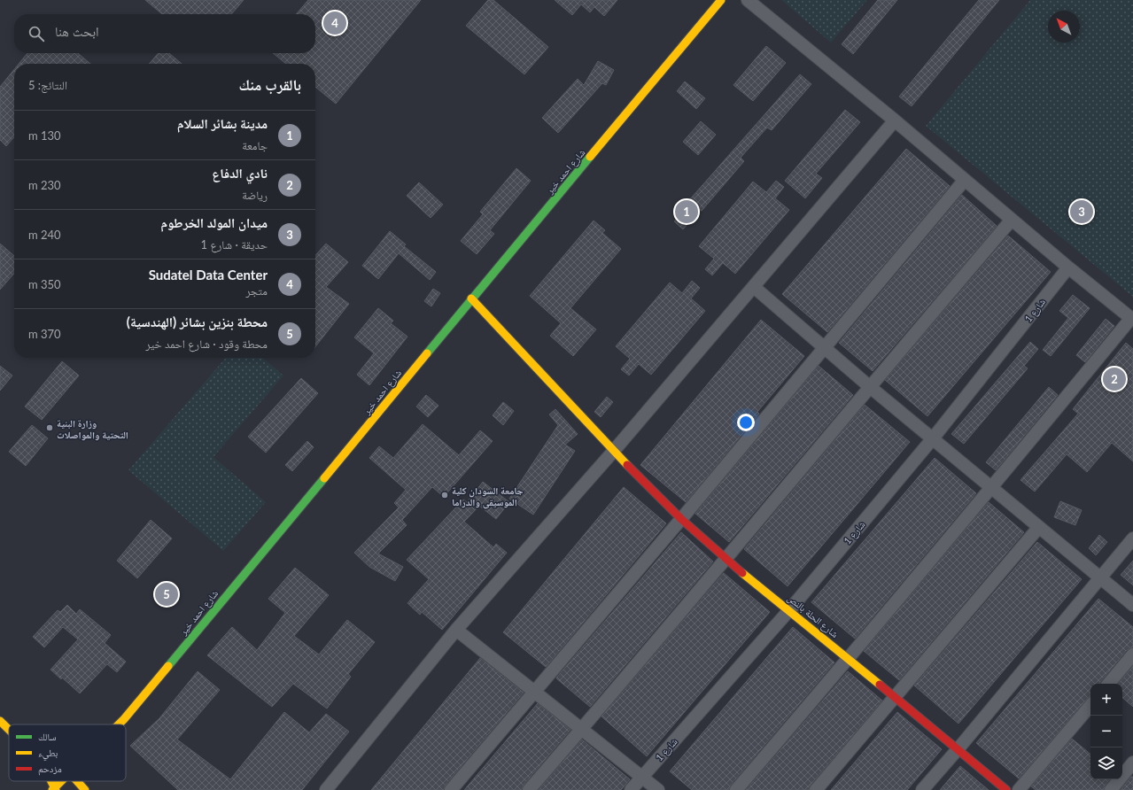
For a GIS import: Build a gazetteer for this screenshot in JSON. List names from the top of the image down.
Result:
{
  "streets": {
    "main road": ["شارع احمد خير", "شارع الحلة بالنص"],
    "street": ["شارع 1"]
  },
  "crossings": [
    ["شارع احمد خير", "شارع الحلة بالنص"],
    ["شارع 1", "شارع الحلة بالنص"]
  ],
  "places": ["وزارة البنية التحتية والمواصلات", "جامعة السودان كلية الموسيقى والدراما"],
  "legend": ["سالك", "بطيء", "مزدحم"],
  "north": "top left",
  "page": {
    "pins": [
      "4",
      "1",
      "3",
      "2",
      "5"
    ],
    "search": "ابحث هنا",
    "heading": ["بالقرب منك", "النتائج: 5"],
    "list": [
      {
        "mark": "1",
        "name": "مدينة بشائر السلام",
        "note": "جامعة",
        "value": "130 m"
      },
      {
        "mark": "2",
        "name": "نادي الدفاع",
        "note": "رياضة",
        "value": "230 m"
      },
      {
        "mark": "3",
        "name": "ميدان المولد الخرطوم",
        "note": "حديقة · شارع 1",
        "value": "240 m"
      },
      {
        "mark": "4",
        "name": "Sudatel Data Center",
        "note": "متجر",
        "value": "350 m"
      },
      {
        "mark": "5",
        "name": "محطة بنزين بشائر (الهندسية)",
        "note": "محطة وقود · شارع احمد خير",
        "value": "370 m"
      }
    ],
    "map_buttons": ["+", "−"]
  }
}
